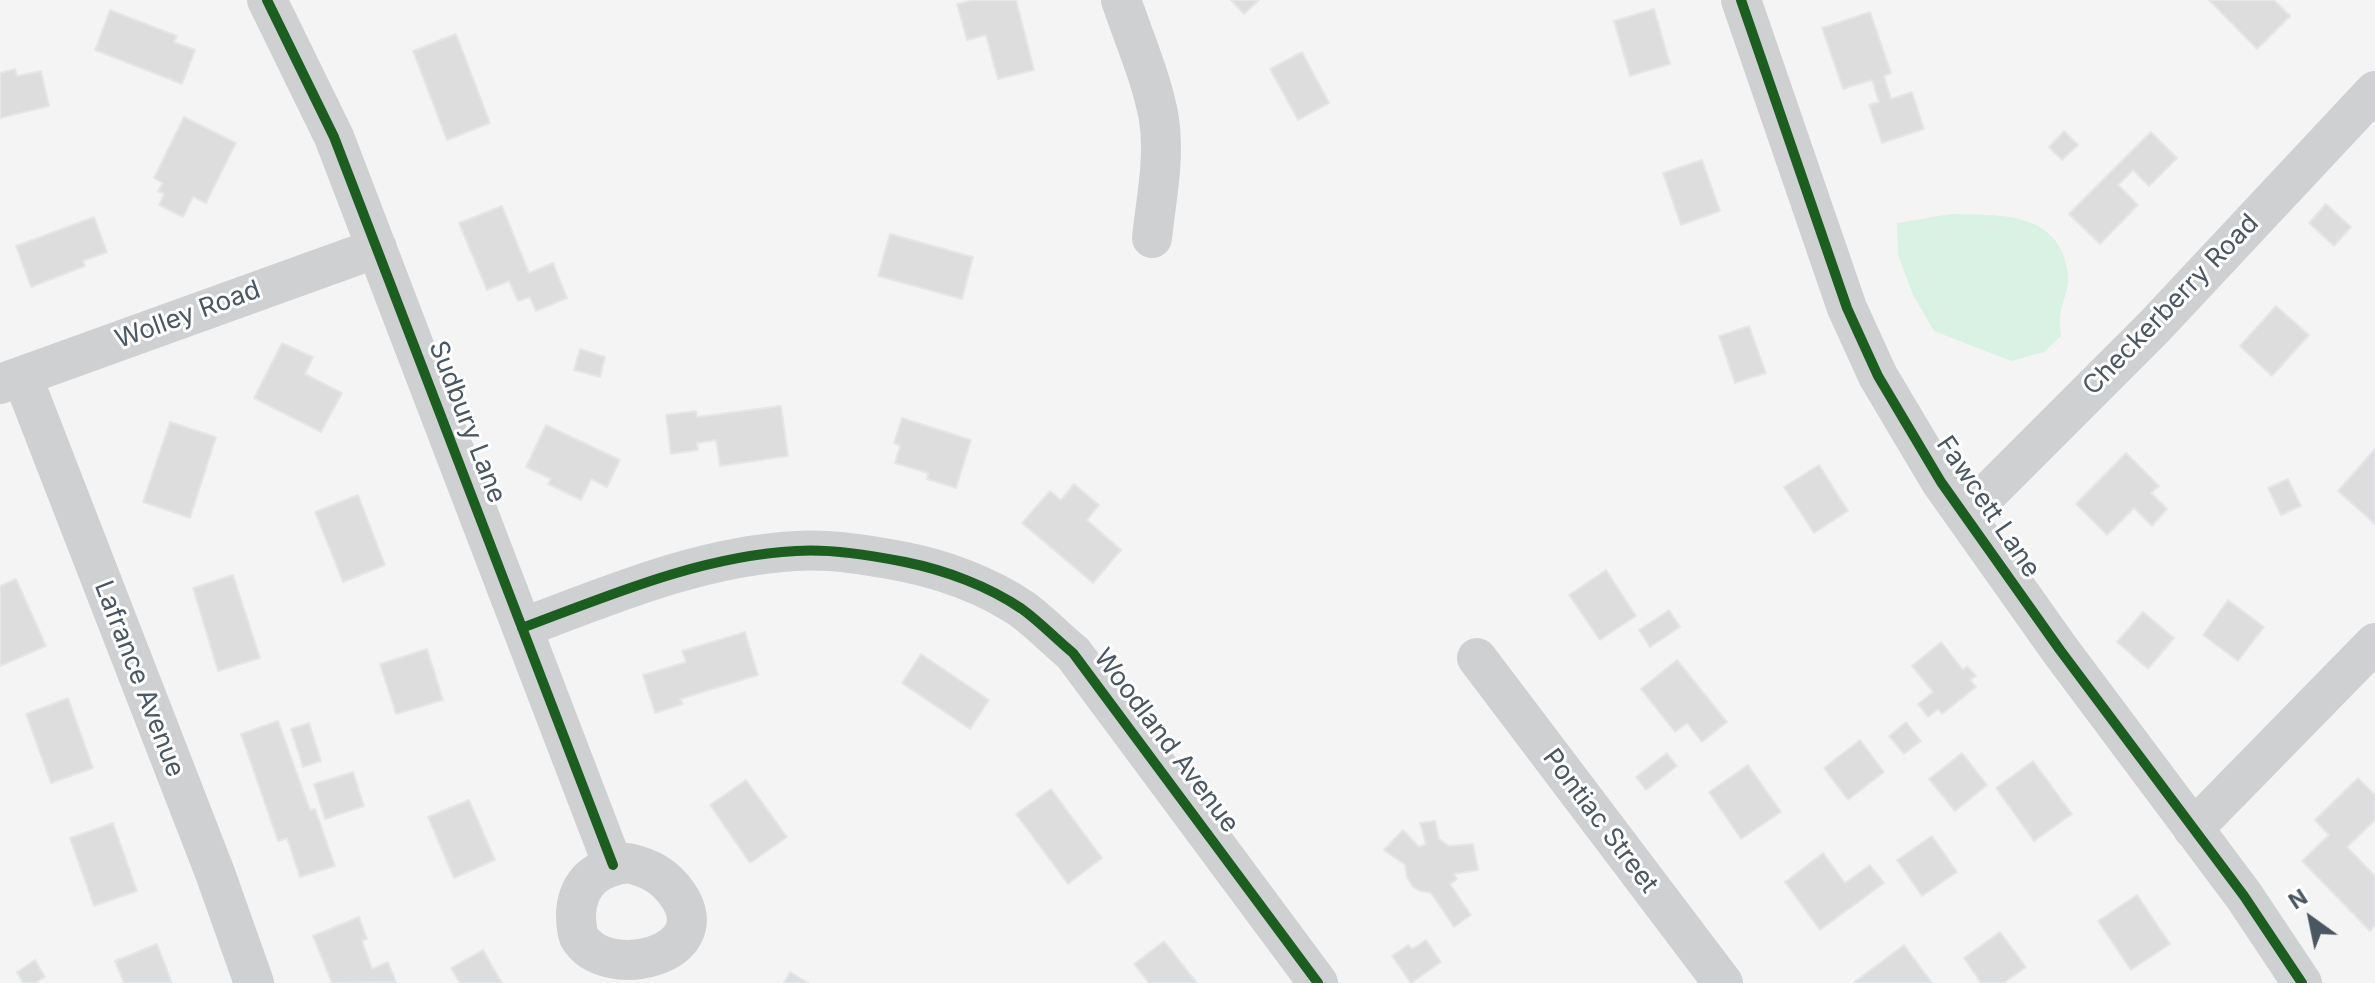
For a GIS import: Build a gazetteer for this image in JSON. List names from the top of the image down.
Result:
{
  "streets": {
    "street": [
      "Checkerberry Road",
      "Wolley Road",
      "Sudbury Lane",
      "Fawcett Lane",
      "Lafrance Avenue",
      "Woodland Avenue",
      "Pontiac Street"
    ]
  },
  "crossings": [
    ["Checkerberry Road", "Fawcett Lane"],
    ["Wolley Road", "Sudbury Lane"],
    ["Wolley Road", "Lafrance Avenue"],
    ["Sudbury Lane", "Woodland Avenue"]
  ],
  "north": "top left"
}
